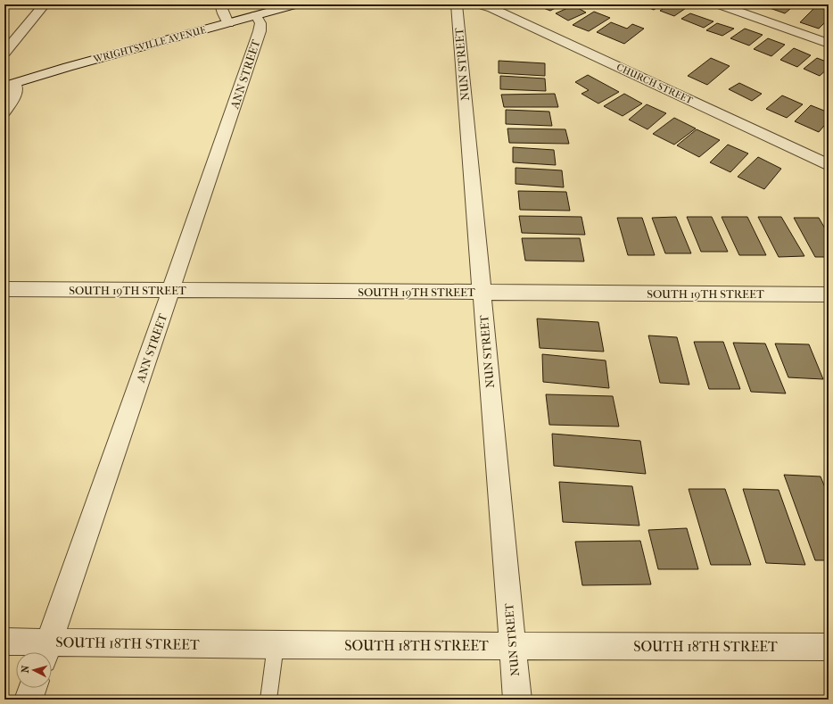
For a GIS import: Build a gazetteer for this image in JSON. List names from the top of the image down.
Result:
{
  "streets": {
    "street": [
      "WRIGHTSVILLE AVENUE",
      "NUN STREET",
      "ANN STREET",
      "CHURCH STREET",
      "SOUTH 19TH STREET",
      "SOUTH 18TH STREET"
    ]
  },
  "crossings": [
    ["WRIGHTSVILLE AVENUE", "ANN STREET"],
    ["NUN STREET", "SOUTH 19TH STREET"],
    ["NUN STREET", "SOUTH 18TH STREET"],
    ["ANN STREET", "SOUTH 19TH STREET"],
    ["ANN STREET", "SOUTH 18TH STREET"]
  ],
  "north": "left"
}
